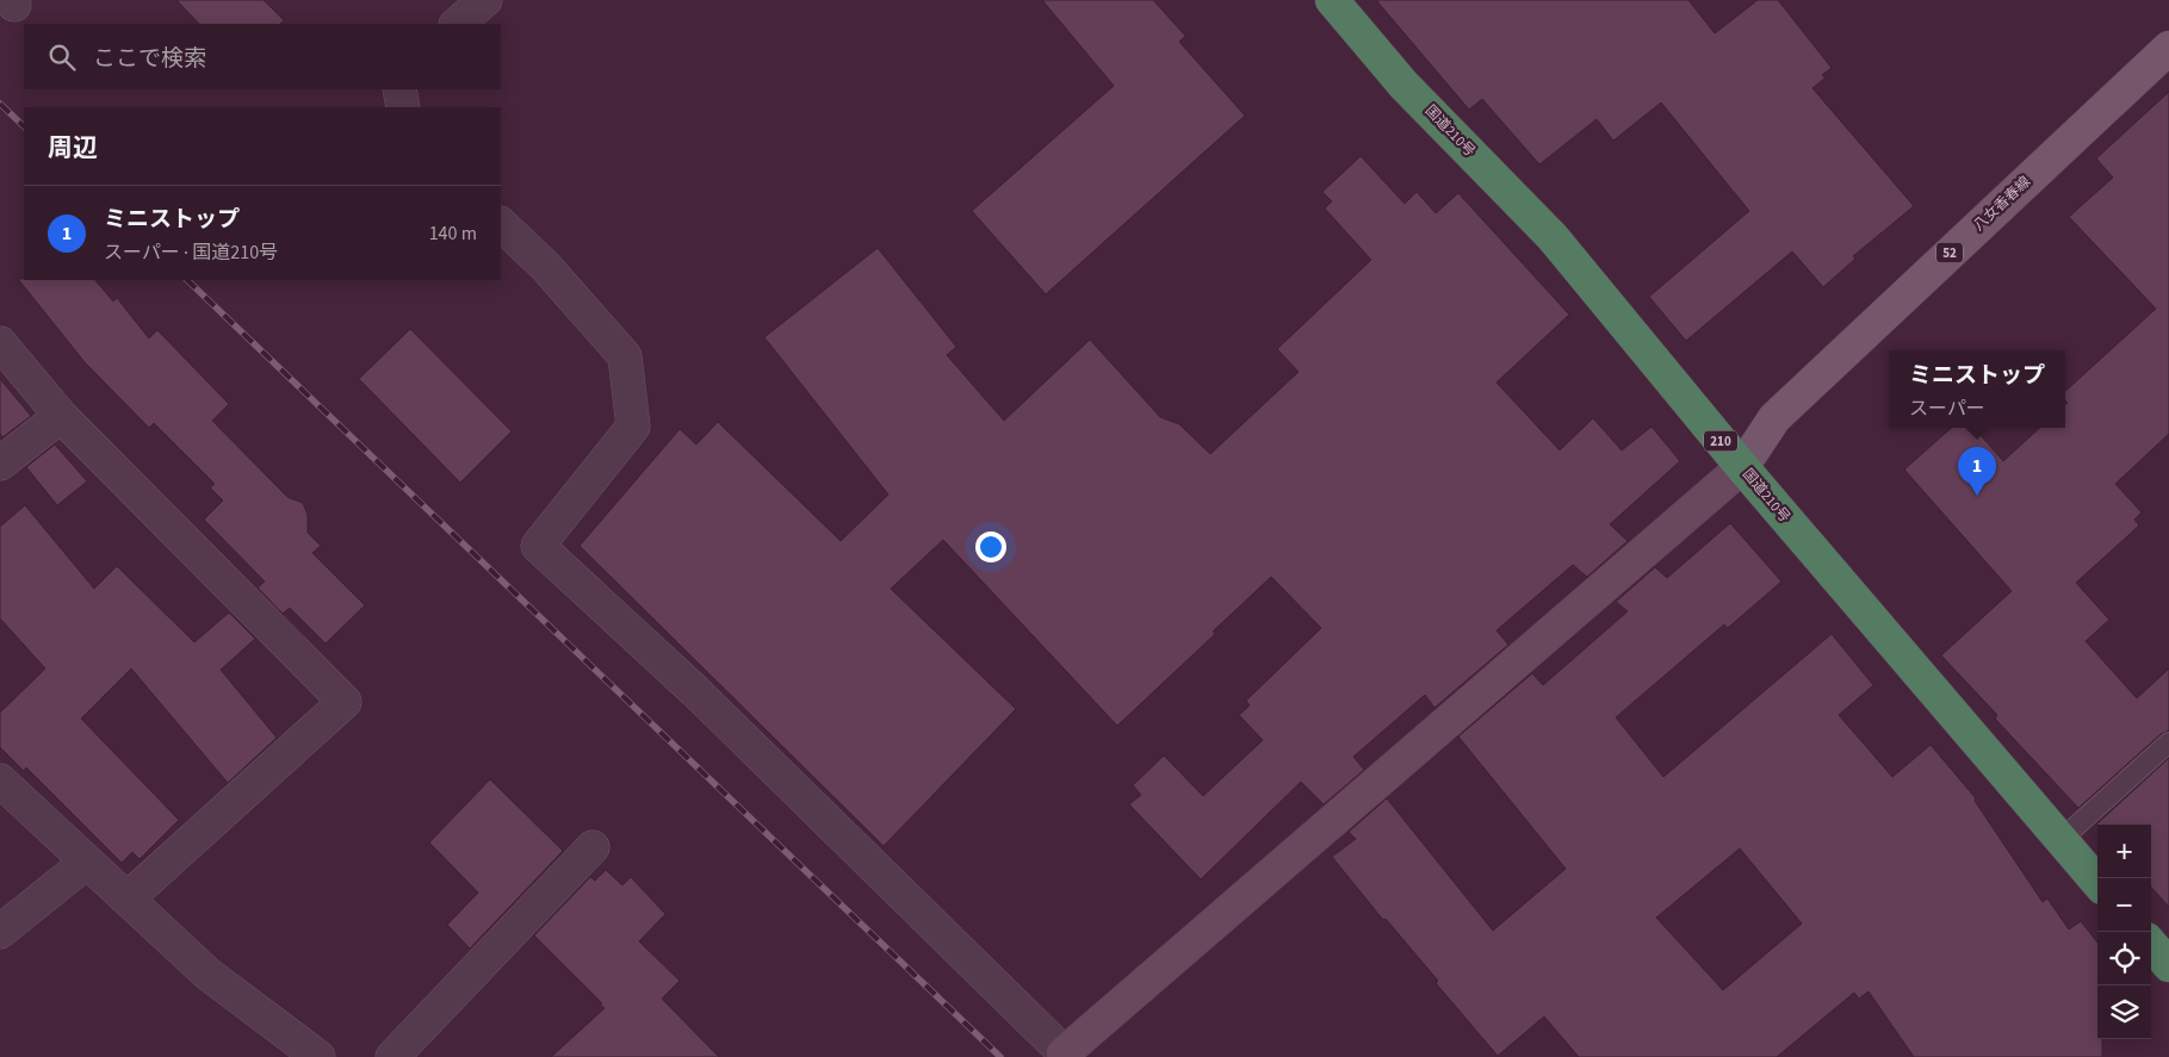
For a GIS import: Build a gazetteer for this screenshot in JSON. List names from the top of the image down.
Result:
{
  "streets": {
    "highway": ["国道210号", "210"],
    "main road": ["八女香春線", "52"]
  },
  "crossings": [
    ["国道210号", "八女香春線"]
  ],
  "page": {
    "search": "ここで検索",
    "heading": "周辺",
    "list": [
      {
        "mark": "1",
        "name": "ミニストップ",
        "note": "スーパー · 国道210号",
        "value": "140 m"
      }
    ],
    "popup": ["ミニストップ", "スーパー"],
    "pins": "1",
    "map_buttons": ["+", "−"]
  }
}
